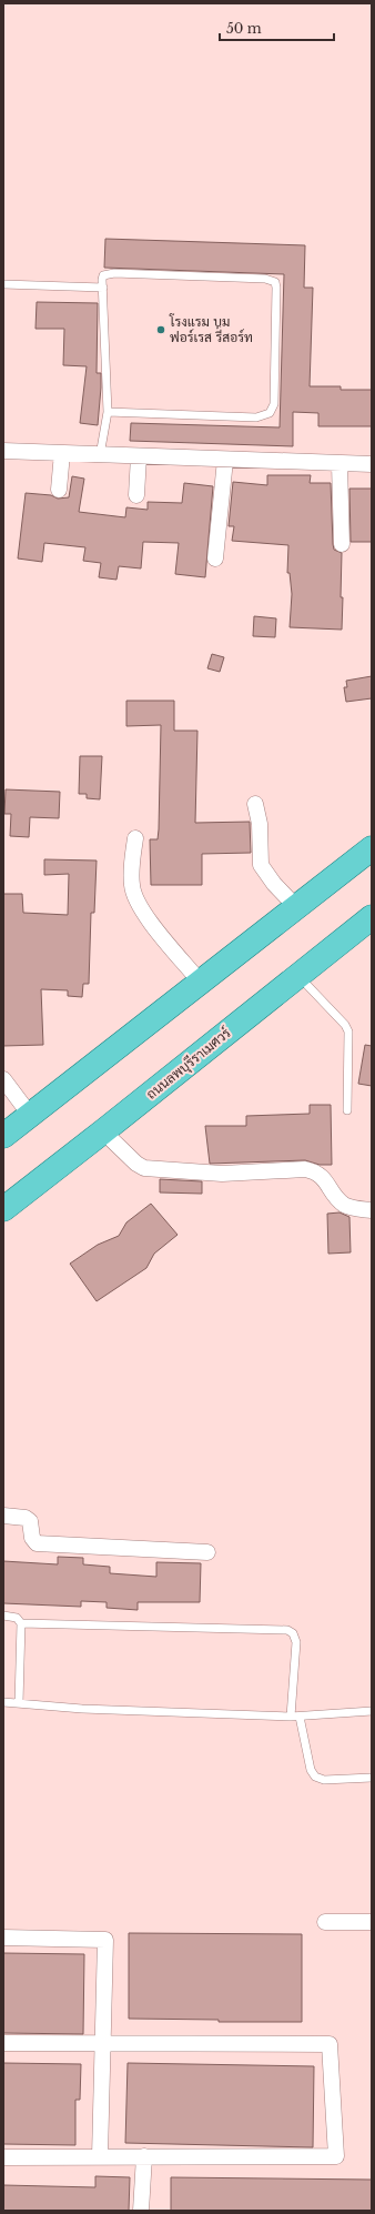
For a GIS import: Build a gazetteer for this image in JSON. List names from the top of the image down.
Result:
{
  "streets": {
    "main road": ["ถนนลพบุรีราเมศวร์"]
  },
  "places": ["โรงแรม บูม ฟอร์เรส รีสอร์ท"],
  "scale_bar": "50 m"
}
